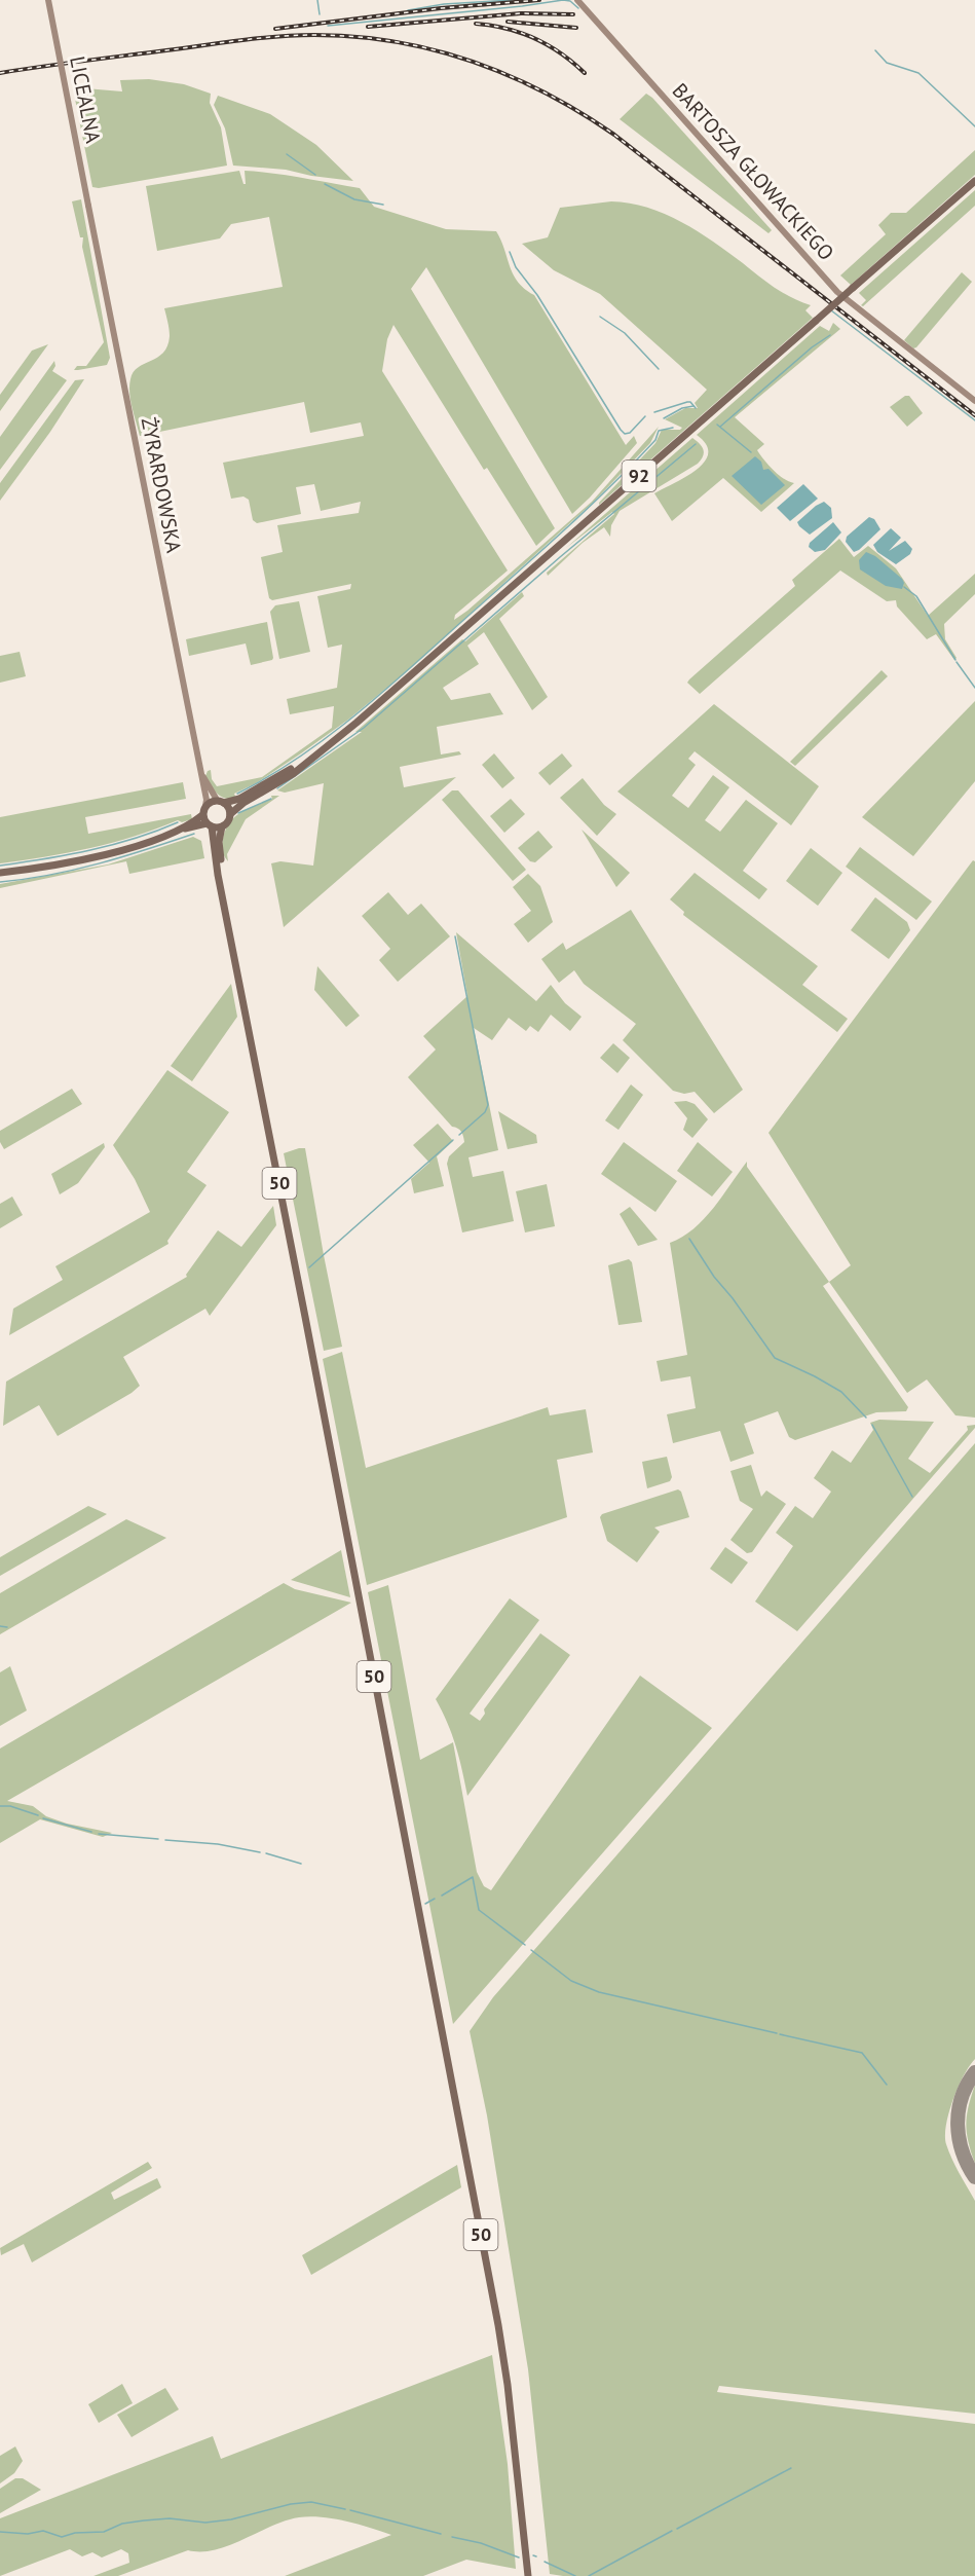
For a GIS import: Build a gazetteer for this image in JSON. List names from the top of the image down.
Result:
{
  "streets": {
    "main road": [
      "LICEALNA",
      "BARTOSZA GŁOWACKIEGO",
      "92",
      "ŻYRARDOWSKA",
      "50"
    ]
  },
  "crossings": [
    ["LICEALNA", "ŻYRARDOWSKA"],
    ["92", "ŻYRARDOWSKA"],
    ["92", "50"],
    ["ŻYRARDOWSKA", "50"]
  ]
}
